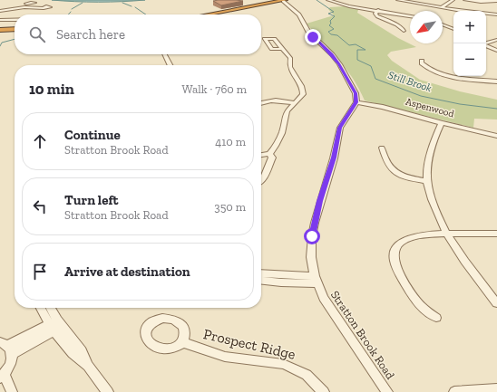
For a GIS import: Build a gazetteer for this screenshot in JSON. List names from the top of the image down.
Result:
{
  "streets": {
    "street": ["Aspenwood", "Stratton Brook Road", "Prospect Ridge"]
  },
  "crossings": [
    ["Aspenwood", "Stratton Brook Road"]
  ],
  "water": ["Still Brook"],
  "north": "bottom left",
  "page": {
    "map_buttons": ["+", "−"],
    "search": "Search here",
    "heading": ["10 min", "Walk · 760 m"],
    "list": [
      ["Continue", "Stratton Brook Road", "410 m"],
      ["Turn left", "Stratton Brook Road", "350 m"],
      "Arrive at destination"
    ]
  }
}
